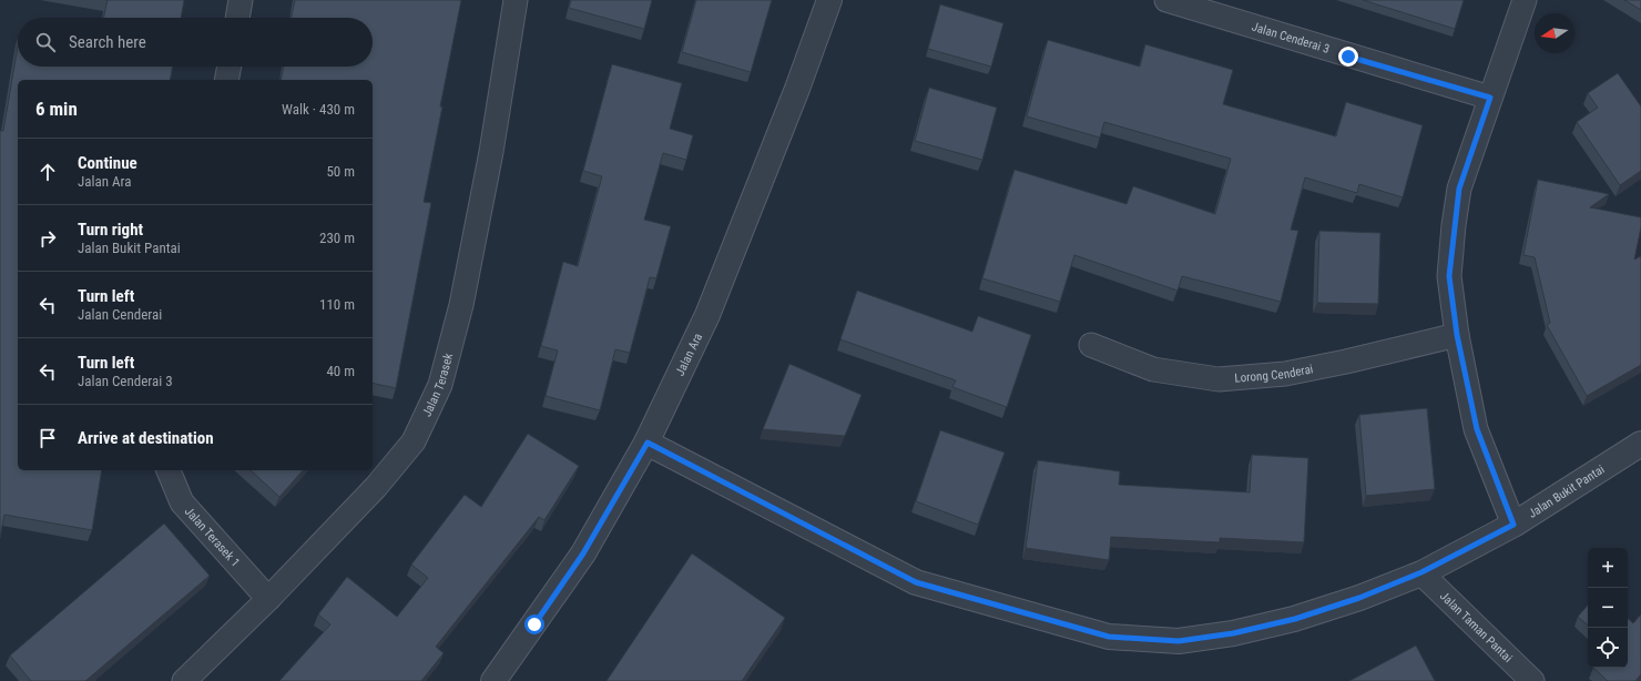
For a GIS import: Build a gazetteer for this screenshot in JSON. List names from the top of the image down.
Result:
{
  "streets": {
    "street": [
      "Jalan Cenderai 3",
      "Jalan Ara",
      "Lorong Cenderai",
      "Jalan Terasek",
      "Jalan Bukit Pantai",
      "Jalan Terasek 1",
      "Jalan Taman Pantai"
    ]
  },
  "crossings": [
    ["Jalan Ara", "Jalan Bukit Pantai"],
    ["Jalan Terasek", "Jalan Terasek 1"],
    ["Jalan Bukit Pantai", "Jalan Taman Pantai"]
  ],
  "north": "left",
  "page": {
    "search": "Search here",
    "heading": ["6 min", "Walk · 430 m"],
    "list": [
      ["Continue", "Jalan Ara", "50 m"],
      ["Turn right", "Jalan Bukit Pantai", "230 m"],
      ["Turn left", "Jalan Cenderai", "110 m"],
      ["Turn left", "Jalan Cenderai 3", "40 m"],
      "Arrive at destination"
    ],
    "map_buttons": ["+", "−"]
  }
}
